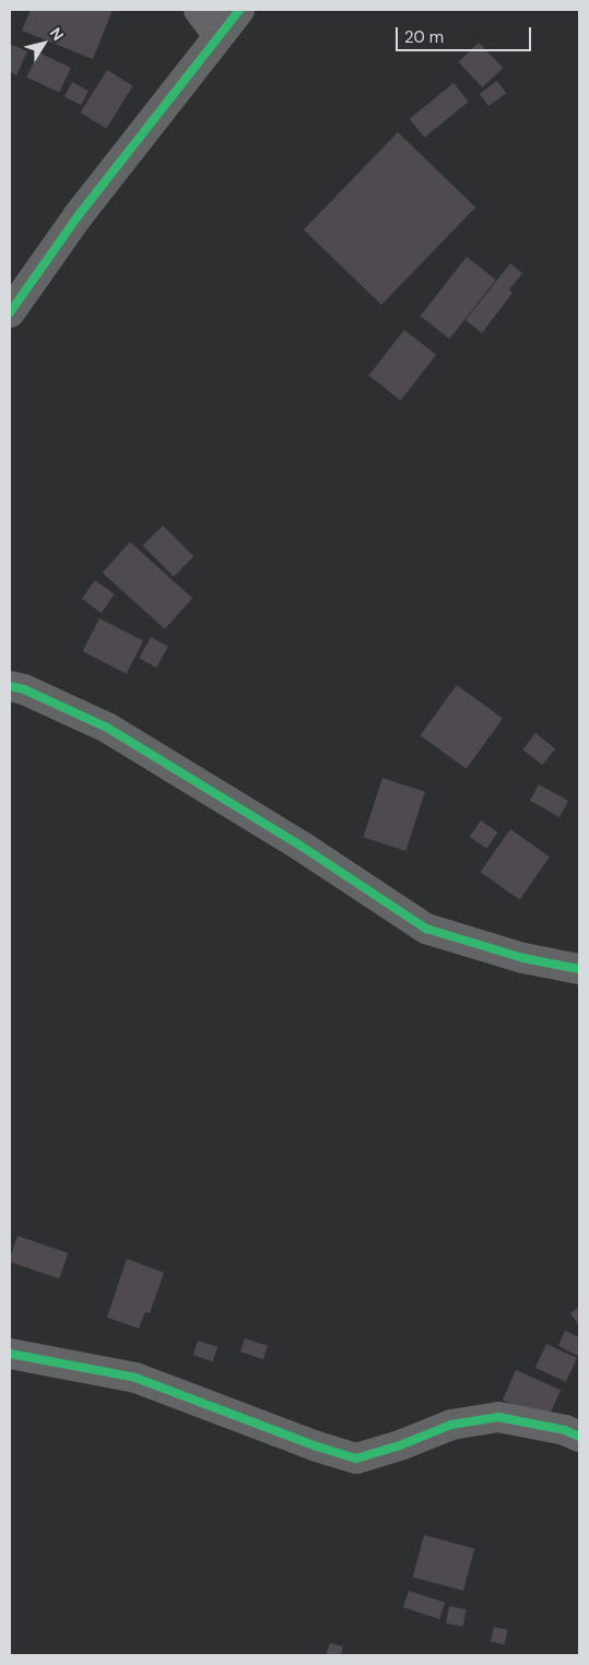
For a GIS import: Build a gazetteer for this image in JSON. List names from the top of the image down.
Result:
{
  "scale_bar": "20 m",
  "north": "top right"
}
